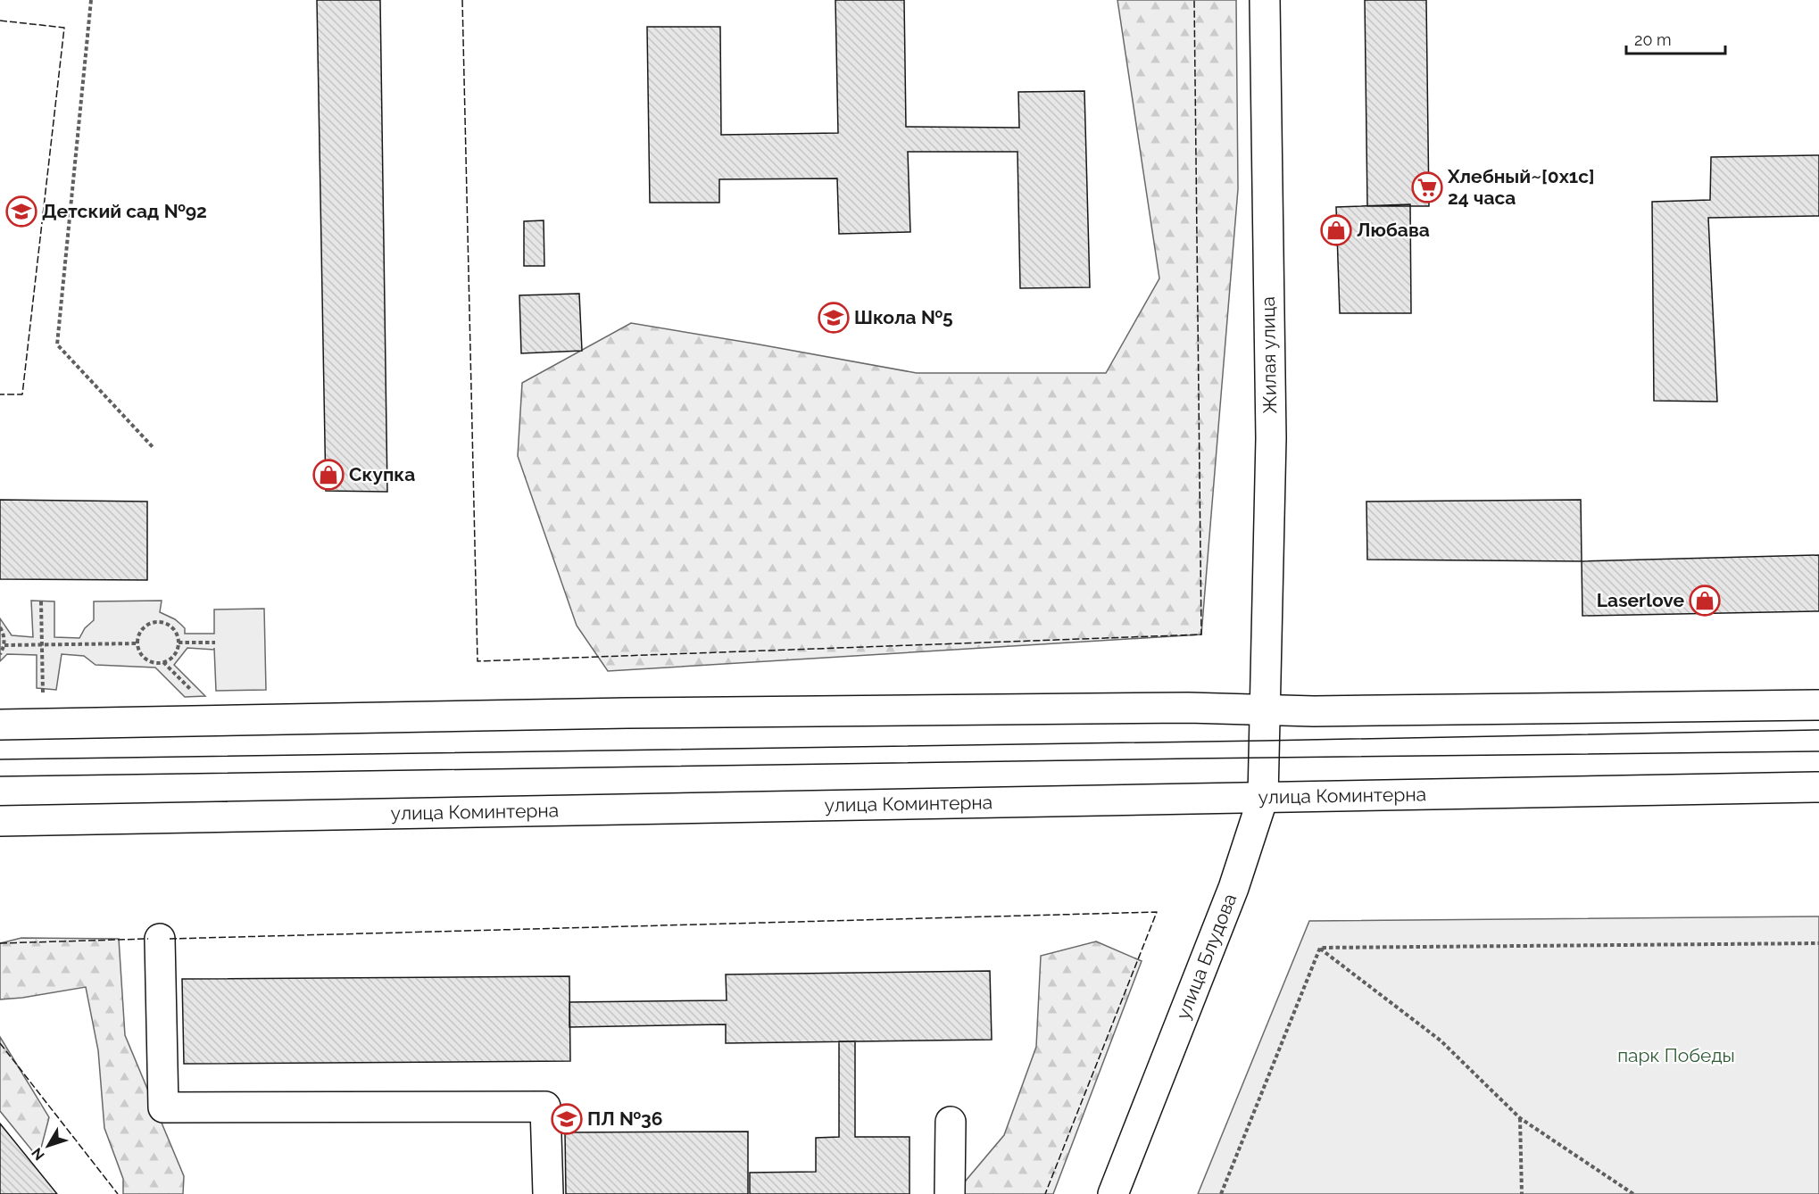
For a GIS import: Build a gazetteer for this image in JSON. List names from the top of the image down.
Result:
{
  "streets": {
    "street": ["Жилая улица", "улица Коминтерна", "улица Блудова"]
  },
  "crossings": [
    ["Жилая улица", "улица Блудова"],
    ["улица Коминтерна", "улица Блудова"]
  ],
  "parks": ["парк Победы"],
  "places": {
    "supermarket": ["Хлебный~[0x1c] 24 часа"],
    "school or university": ["Детский сад №92", "Школа №5", "ПЛ №36"],
    "shop": ["Любава", "Скупка", "Laserlove"]
  },
  "scale_bar": "20 m",
  "north": "bottom left"
}
